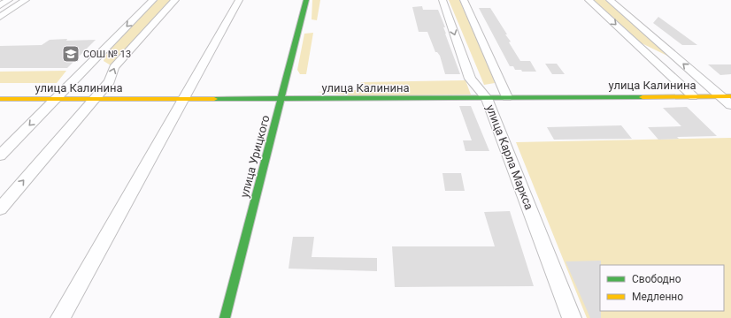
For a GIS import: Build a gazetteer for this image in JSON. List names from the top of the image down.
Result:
{
  "streets": {
    "street": ["улица Калинина", "улица Урицкого", "улица Карла Маркса"]
  },
  "crossings": [
    ["улица Калинина", "улица Урицкого"],
    ["улица Калинина", "улица Карла Маркса"]
  ],
  "places": {
    "school or university": ["СОШ № 13"]
  },
  "legend": ["Свободно", "Медленно"]
}
